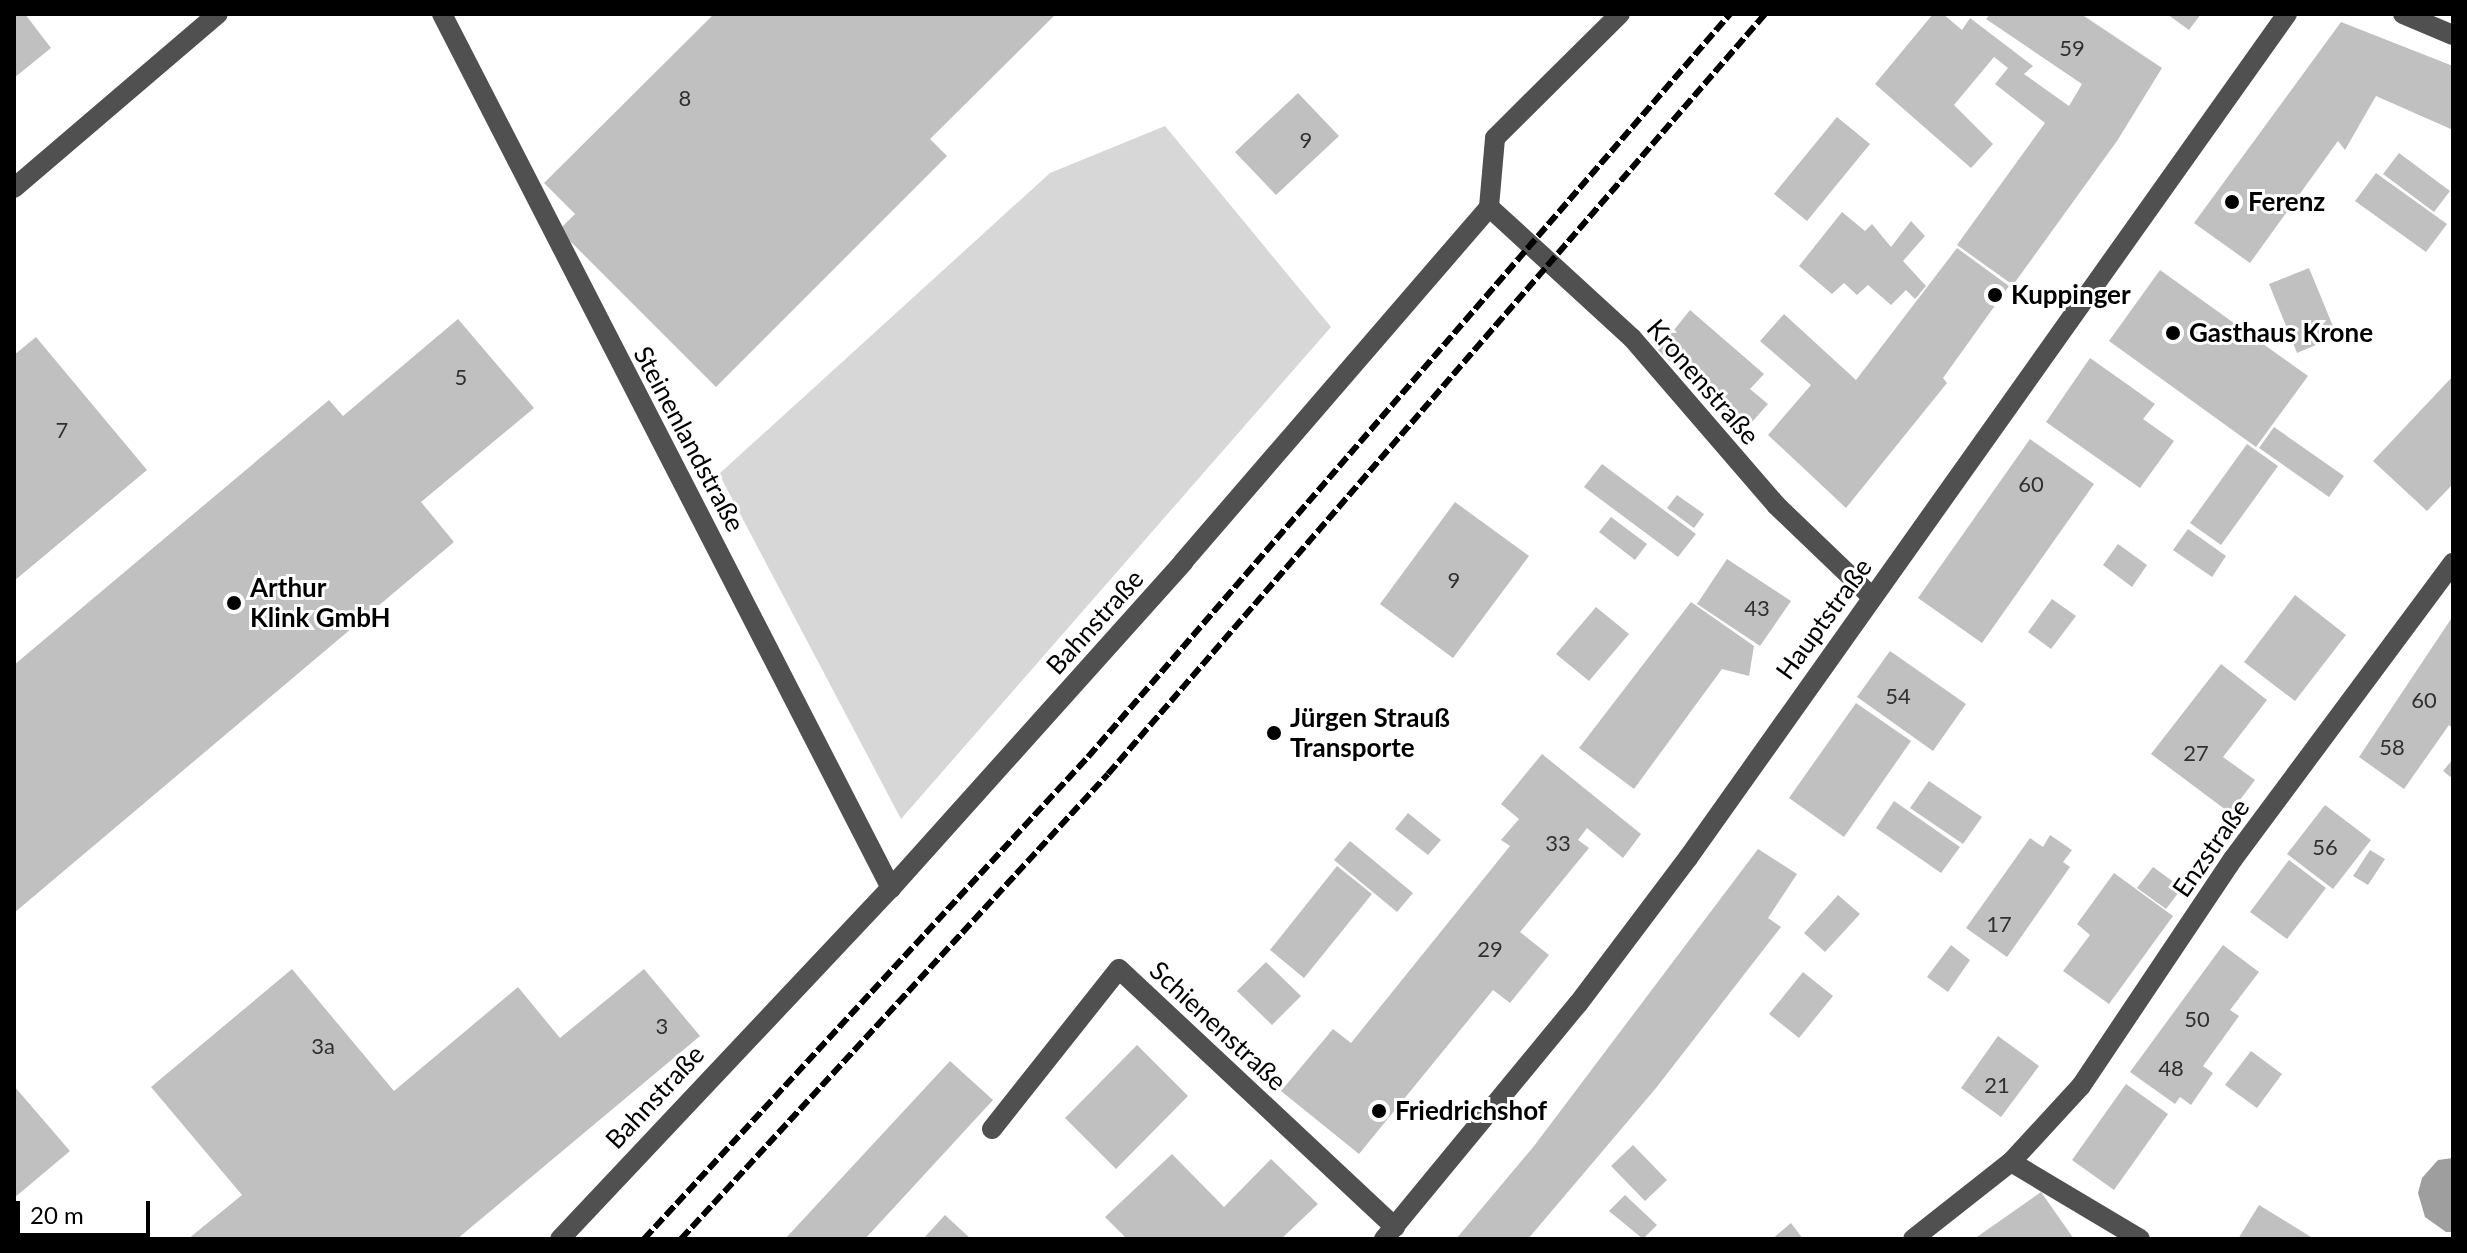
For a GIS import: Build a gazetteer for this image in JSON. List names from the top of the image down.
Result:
{
  "streets": {
    "street": [
      "Kronenstraße",
      "Steinenlandstraße",
      "Hauptstraße",
      "Bahnstraße",
      "Enzstraße",
      "Schienenstraße"
    ]
  },
  "crossings": [
    ["Kronenstraße", "Hauptstraße"],
    ["Kronenstraße", "Bahnstraße"],
    ["Steinenlandstraße", "Bahnstraße"],
    ["Hauptstraße", "Schienenstraße"]
  ],
  "places": [
    "Ferenz",
    "Kuppinger",
    "Gasthaus Krone",
    "Arthur Klink GmbH",
    "Jürgen Strauß Transporte",
    "Friedrichshof"
  ],
  "house_numbers": [
    "59",
    "8",
    "9",
    "5",
    "7",
    "60",
    "9",
    "43",
    "54",
    "60",
    "58",
    "27",
    "33",
    "56",
    "17",
    "29",
    "50",
    "3",
    "3a",
    "48",
    "21"
  ],
  "scale_bar": "20 m"
}
